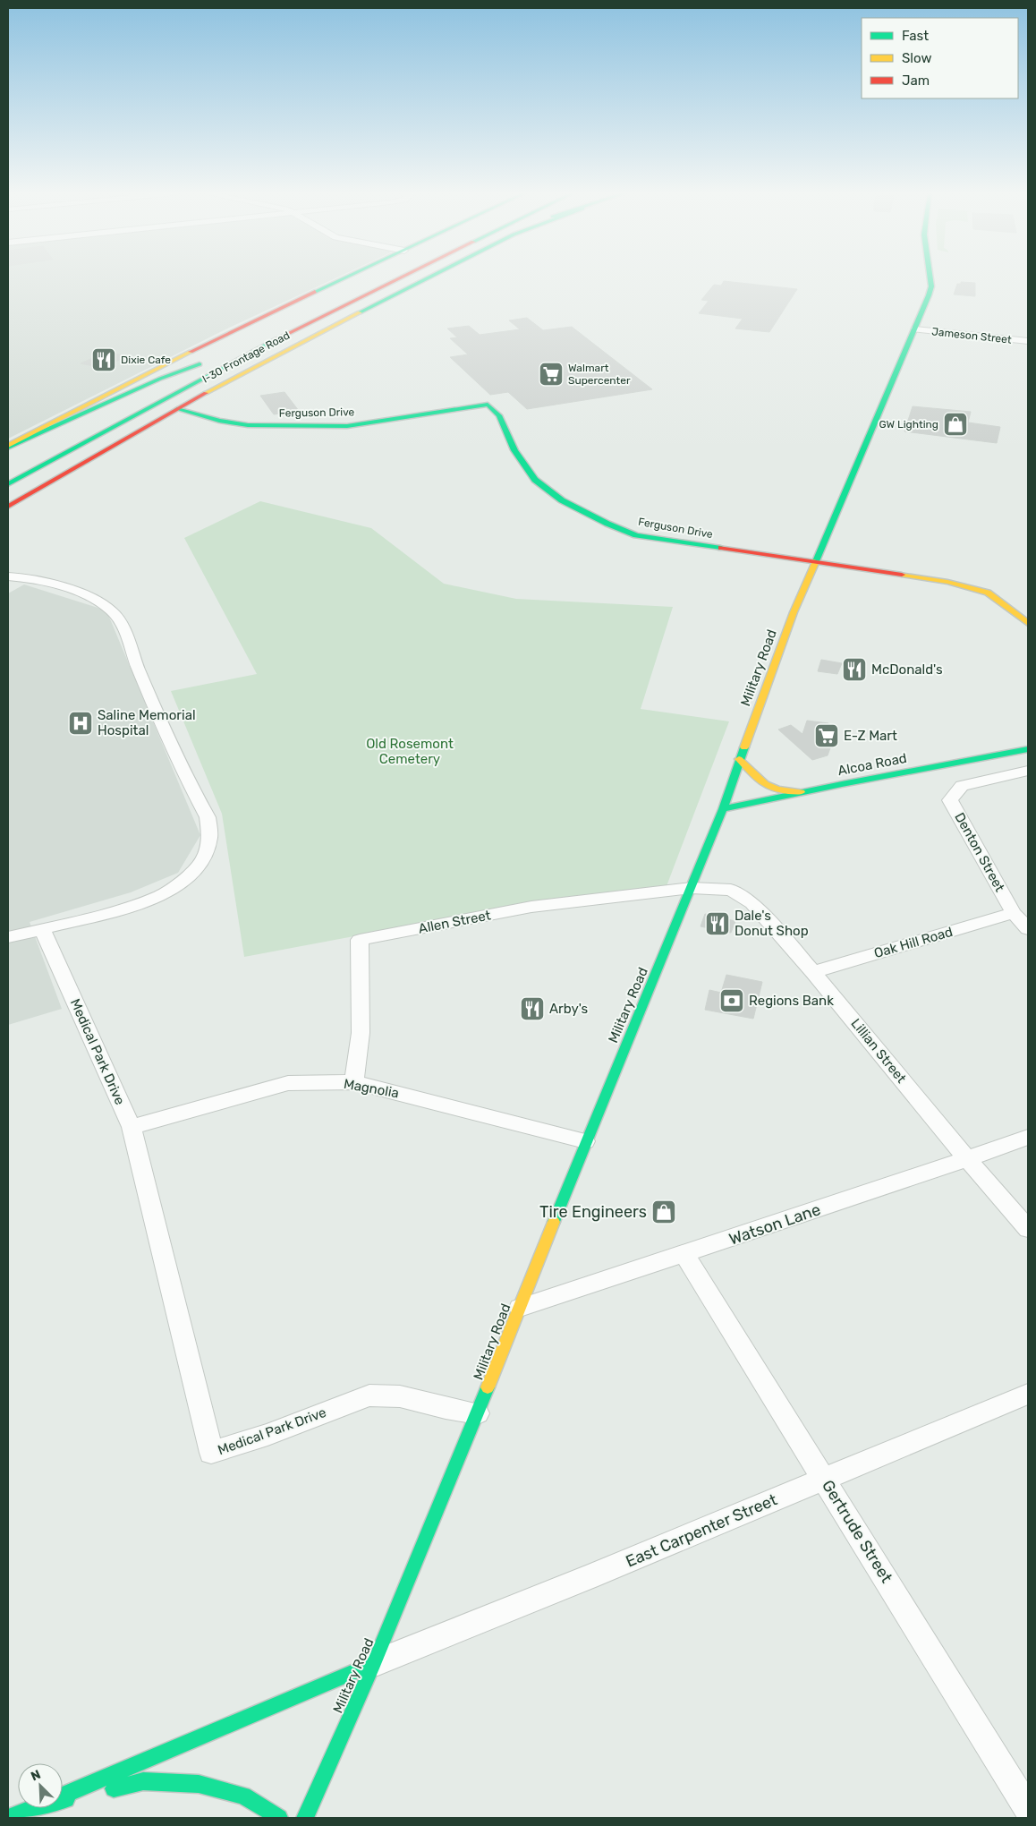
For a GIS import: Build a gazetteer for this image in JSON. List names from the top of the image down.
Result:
{
  "streets": {
    "main road": [
      "I-30 Frontage Road",
      "Ferguson Drive",
      "Military Road",
      "Alcoa Road"
    ],
    "street": [
      "Jameson Street",
      "Denton Street",
      "Allen Street",
      "Oak Hill Road",
      "Lillian Street",
      "Medical Park Drive",
      "Magnolia",
      "Watson Lane",
      "East Carpenter Street",
      "Gertrude Street"
    ]
  },
  "crossings": [
    ["Jameson Street", "Military Road"],
    ["I-30 Frontage Road", "Ferguson Drive"],
    ["Ferguson Drive", "Military Road"],
    ["Military Road", "Alcoa Road"],
    ["Military Road", "Allen Street"],
    ["Military Road", "Lillian Street"],
    ["Military Road", "Medical Park Drive"],
    ["Military Road", "Magnolia"],
    ["Military Road", "Watson Lane"],
    ["Military Road", "East Carpenter Street"],
    ["Denton Street", "Oak Hill Road"],
    ["Allen Street", "Lillian Street"],
    ["Allen Street", "Magnolia"],
    ["Oak Hill Road", "Lillian Street"],
    ["Lillian Street", "Watson Lane"],
    ["Medical Park Drive", "Magnolia"],
    ["Watson Lane", "Gertrude Street"],
    ["East Carpenter Street", "Gertrude Street"]
  ],
  "parks": ["Old Rosemont Cemetery"],
  "places": {
    "restaurant": [
      "Dixie Cafe",
      "McDonald's",
      "Dale's Donut Shop",
      "Arby's"
    ],
    "supermarket": ["Walmart Supercenter", "E-Z Mart"],
    "shop": ["GW Lighting", "Tire Engineers"],
    "hospital": ["Saline Memorial Hospital"],
    "bank": ["Regions Bank"]
  },
  "legend": ["Fast", "Slow", "Jam"],
  "north": "top left"
}
